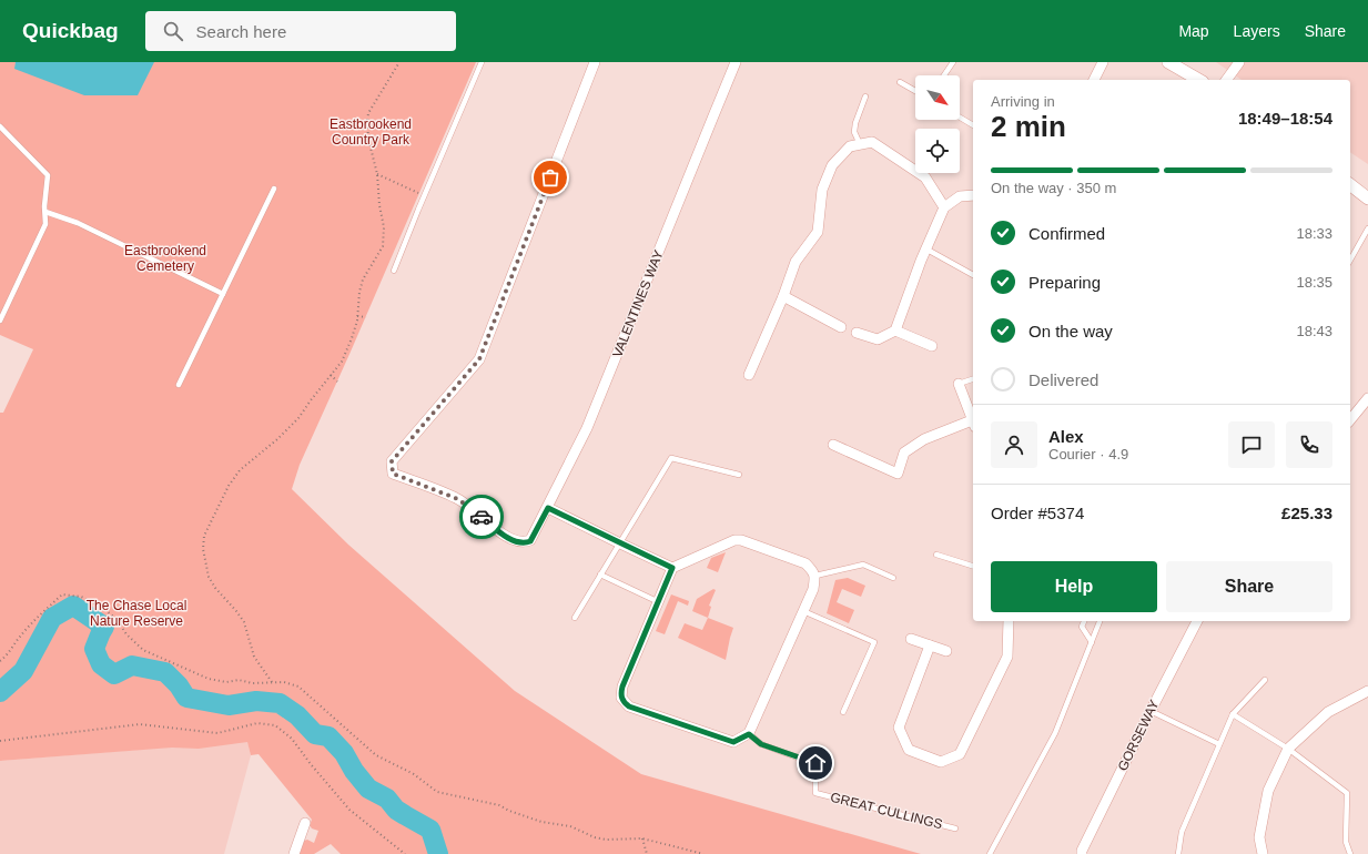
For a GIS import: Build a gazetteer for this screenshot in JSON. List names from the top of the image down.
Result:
{
  "streets": {
    "street": ["VALENTINES WAY", "GORSEWAY"],
    "lane": ["GREAT CULLINGS"]
  },
  "parks": ["Eastbrookend Country Park", "Eastbrookend Cemetery", "The Chase Local Nature Reserve"],
  "north": "bottom right",
  "page": {
    "header": "Quickbag",
    "search": "Search here",
    "nav": ["Map", "Layers", "Share"],
    "heading": ["2 min", "Arriving in", "18:49–18:54"],
    "panel": [
      "Alex",
      "Courier · 4.9",
      "Order #5374",
      "£25.33"
    ],
    "bar": "On the way · 350 m",
    "list": [
      ["Confirmed", "18:33"],
      ["Preparing", "18:35"],
      ["On the way", "18:43"],
      "Delivered"
    ],
    "buttons": ["Help", "Share"]
  }
}
